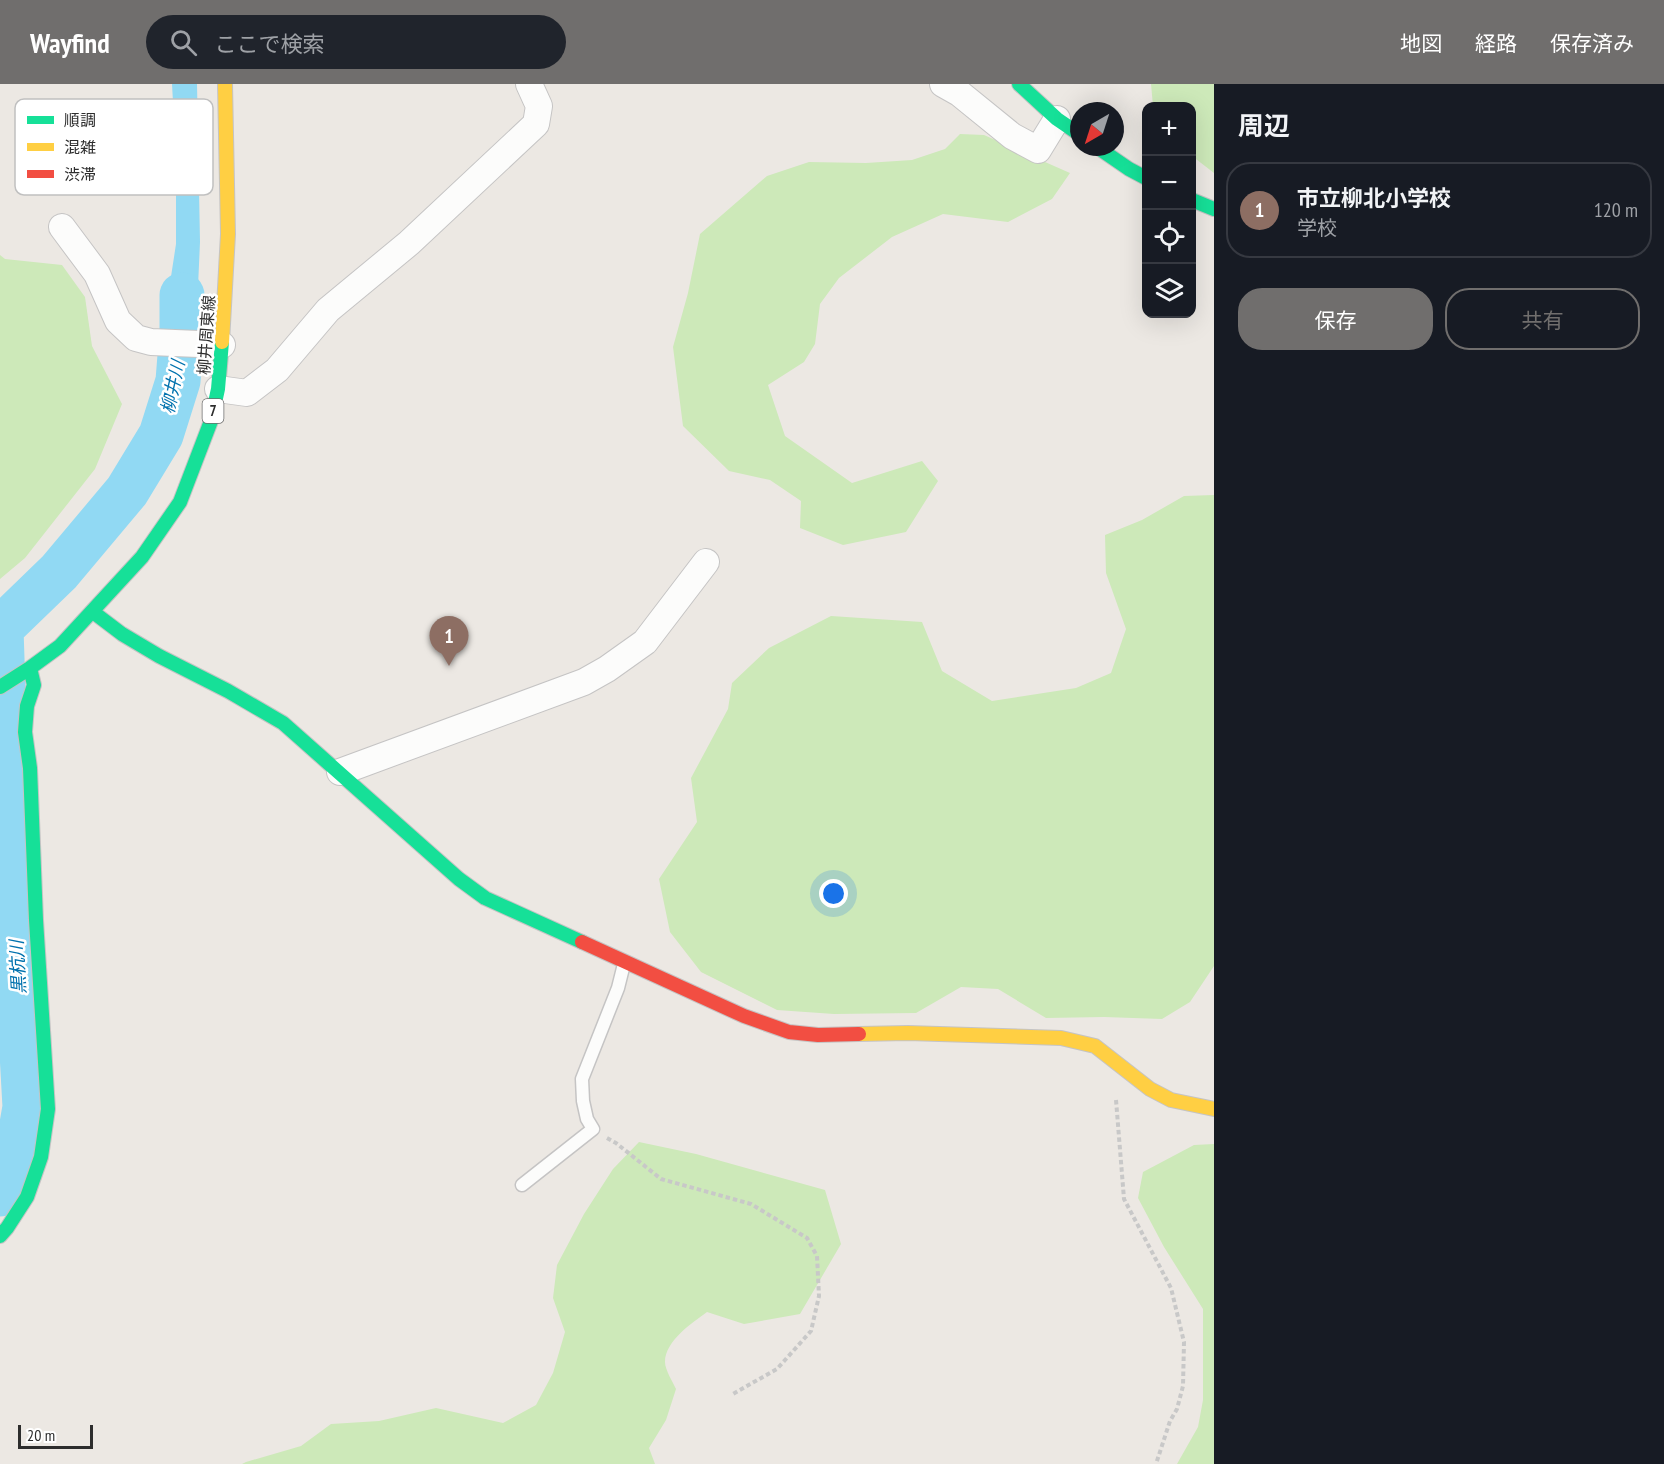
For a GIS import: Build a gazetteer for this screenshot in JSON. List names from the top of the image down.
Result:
{
  "streets": {
    "street": ["柳井周東線", "7"]
  },
  "water": ["柳井川", "黒杭川"],
  "legend": ["順調", "混雑", "渋滞"],
  "scale_bar": "20 m",
  "north": "bottom left",
  "page": {
    "header": "Wayfind",
    "search": "ここで検索",
    "nav": ["地図", "経路", "保存済み"],
    "heading": "周辺",
    "map_buttons": ["+", "−"],
    "list": [
      {
        "mark": "1",
        "name": "市立柳北小学校",
        "note": "学校",
        "value": "120 m"
      }
    ],
    "buttons": ["保存", "共有"],
    "pins": "1",
    "scale": "20 m"
  }
}
